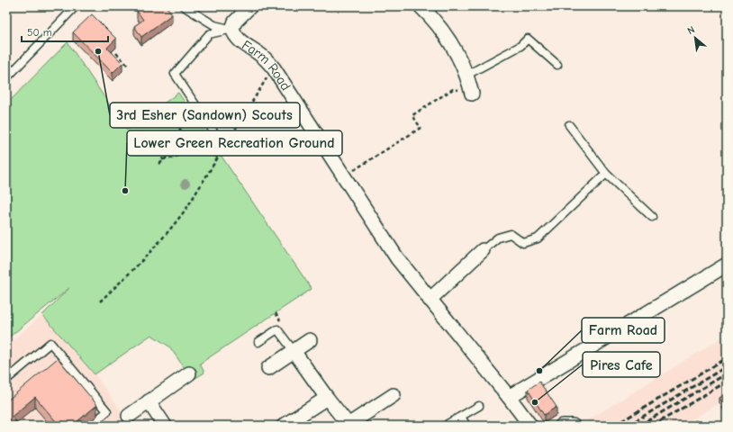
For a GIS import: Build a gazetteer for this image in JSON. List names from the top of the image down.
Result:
{
  "streets": {
    "street": ["Farm Road"]
  },
  "places": [
    "3rd Esher (Sandown) Scouts",
    "Lower Green Recreation Ground",
    "Farm Road",
    "Pires Cafe"
  ],
  "scale_bar": "50 m",
  "north": "top left"
}
